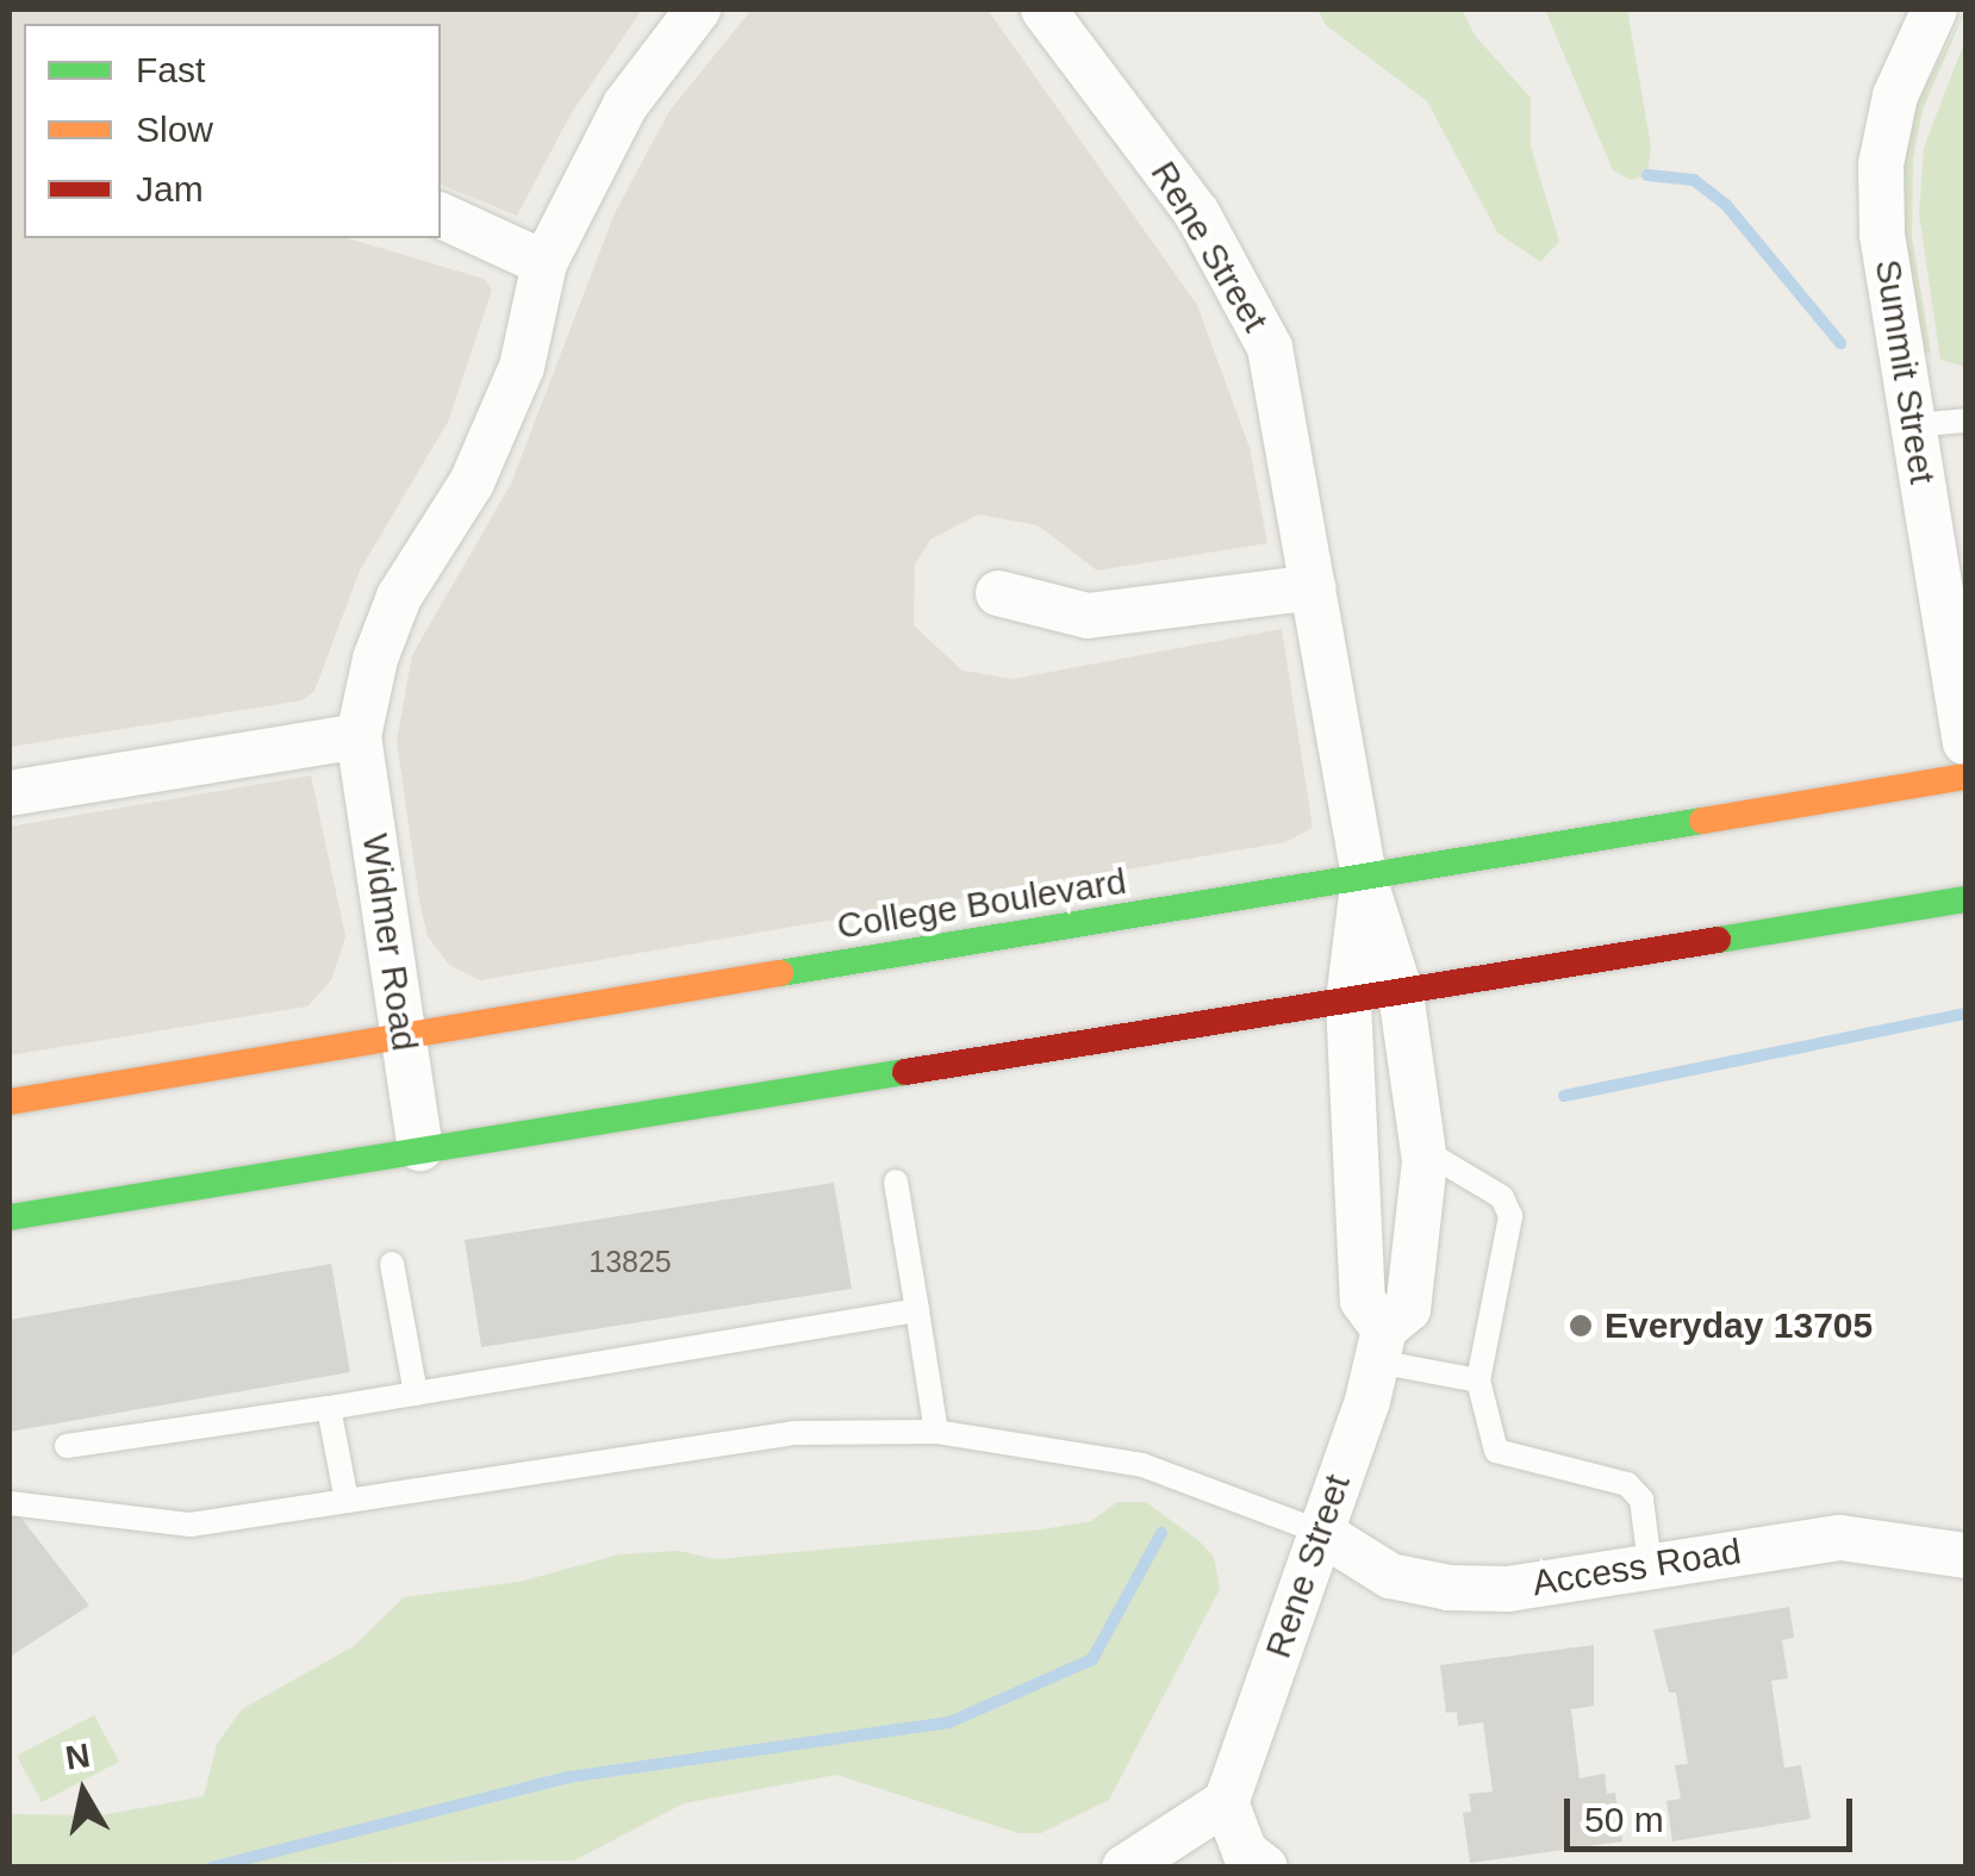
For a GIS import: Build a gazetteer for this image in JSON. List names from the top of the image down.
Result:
{
  "streets": {
    "main road": ["College Boulevard"],
    "street": [
      "Rene Street",
      "Summit Street",
      "Widmer Road",
      "Access Road"
    ]
  },
  "crossings": [
    ["Rene Street", "College Boulevard"],
    ["Rene Street", "Access Road"],
    ["College Boulevard", "Widmer Road"]
  ],
  "places": ["Everyday 13705"],
  "house_numbers": ["13825"],
  "legend": ["Fast", "Slow", "Jam"],
  "scale_bar": "50 m",
  "north": "top"
}
